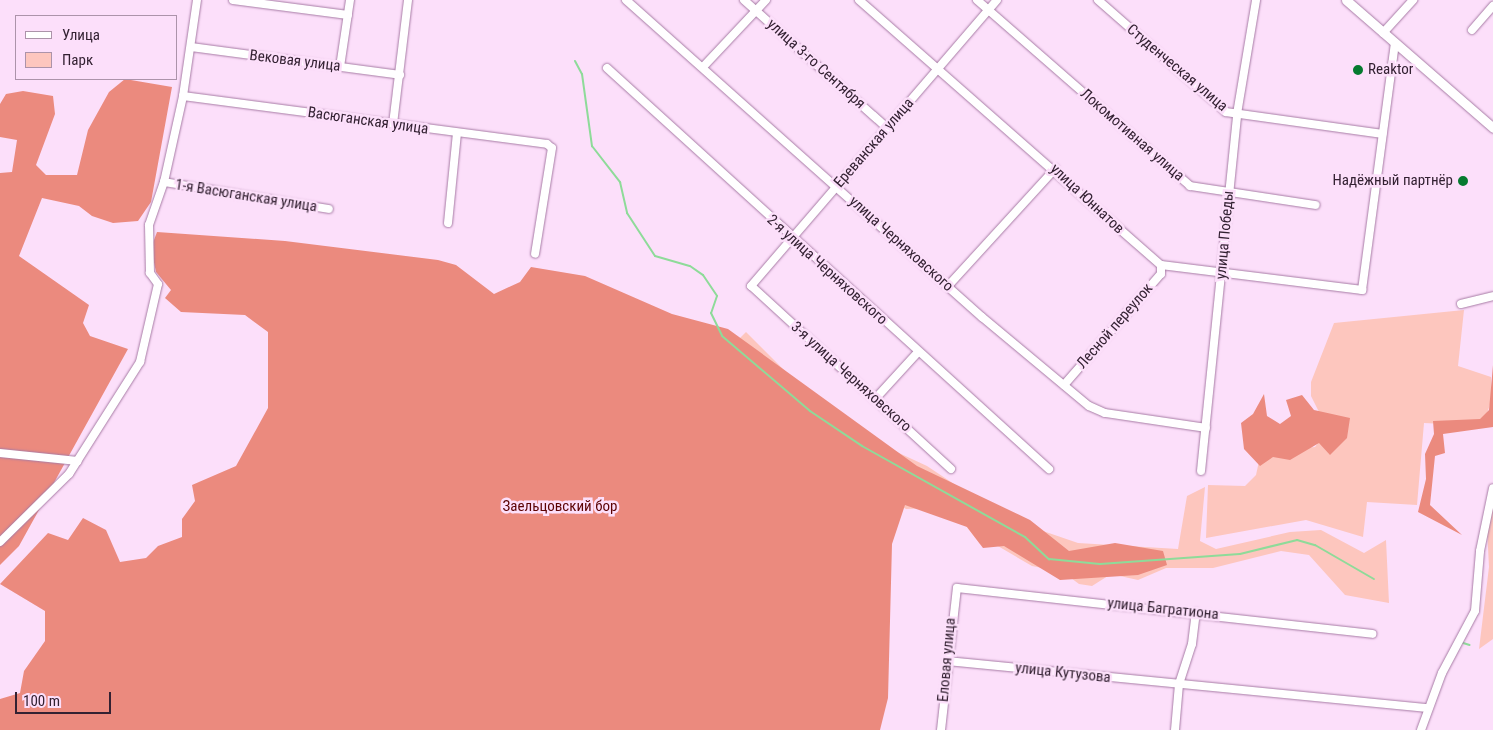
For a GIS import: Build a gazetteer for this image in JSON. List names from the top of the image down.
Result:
{
  "streets": {
    "street": [
      "Вековая улица",
      "улица 3-го Сентября",
      "Студенческая улица",
      "Васюганская улица",
      "Локомотивная улица",
      "Ереванская улица",
      "1-я Васюганская улица",
      "улица Юннатов",
      "улица Победы",
      "улица Черняховского",
      "2-я улица Черняховского",
      "Лесной переулок",
      "3-я улица Черняховского",
      "улица Багратиона",
      "Еловая улица",
      "улица Кутузова"
    ]
  },
  "crossings": [
    ["улица 3-го Сентября", "Ереванская улица"],
    ["Студенческая улица", "улица Победы"],
    ["Локомотивная улица", "Ереванская улица"],
    ["Локомотивная улица", "улица Победы"],
    ["Ереванская улица", "улица Юннатов"],
    ["Ереванская улица", "улица Черняховского"],
    ["Ереванская улица", "2-я улица Черняховского"],
    ["Ереванская улица", "3-я улица Черняховского"],
    ["улица Юннатов", "Лесной переулок"],
    ["улица Победы", "улица Черняховского"],
    ["улица Черняховского", "Лесной переулок"],
    ["улица Багратиона", "Еловая улица"],
    ["Еловая улица", "улица Кутузова"]
  ],
  "parks": ["Заельцовский бор"],
  "places": ["Reaktor", "Надёжный партнёр"],
  "legend": ["Улица", "Парк"],
  "scale_bar": "100 m"
}
